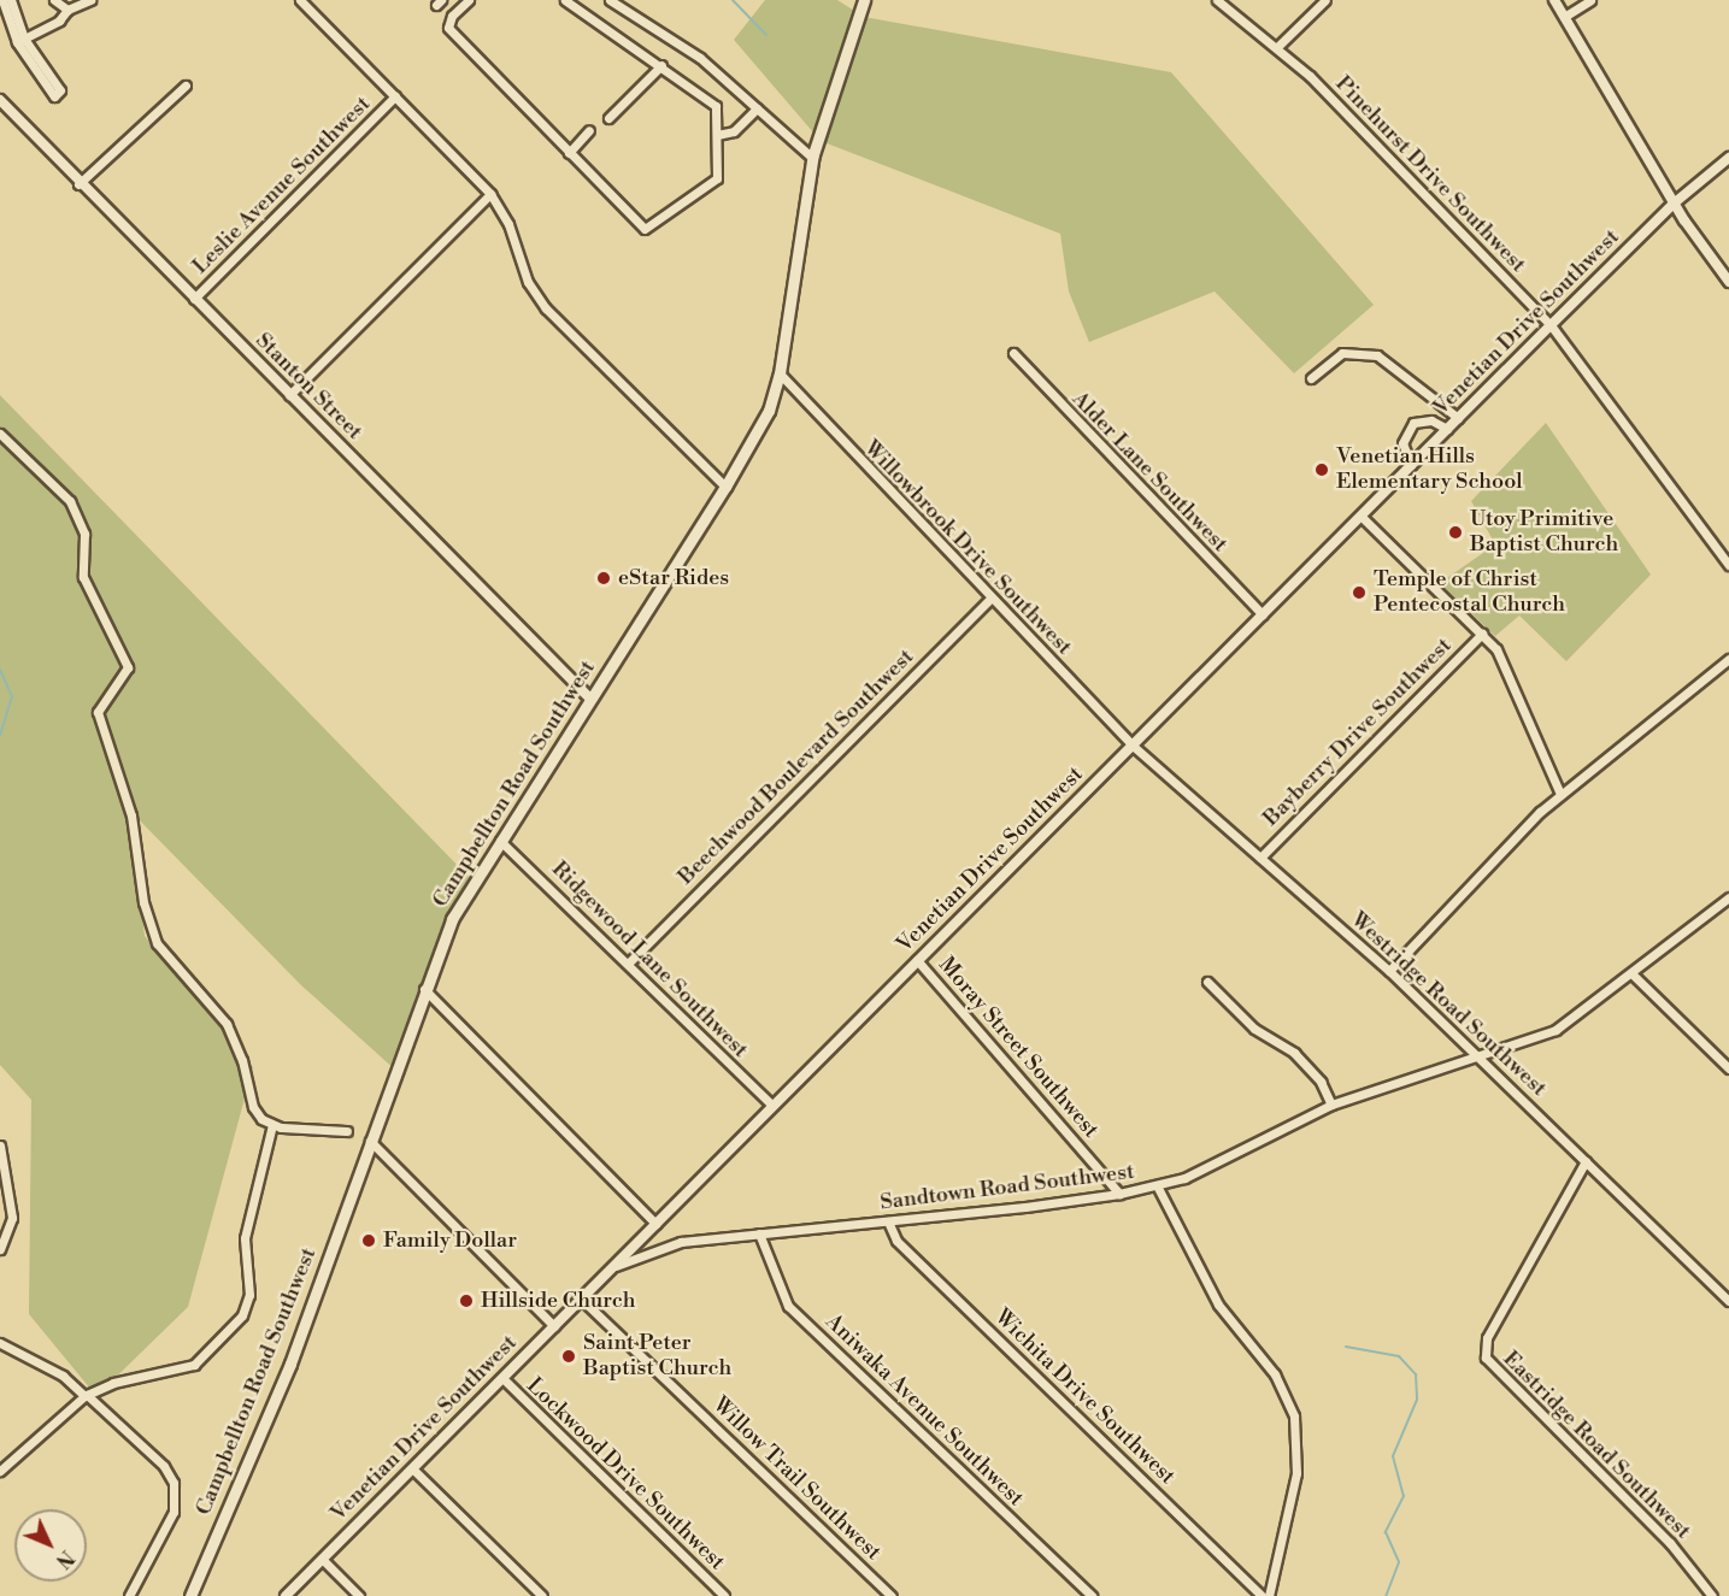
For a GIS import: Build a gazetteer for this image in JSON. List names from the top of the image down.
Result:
{
  "streets": {
    "main road": ["Campbellton Road Southwest"],
    "street": [
      "Pinehurst Drive Southwest",
      "Leslie Avenue Southwest",
      "Venetian Drive Southwest",
      "Stanton Street",
      "Alder Lane Southwest",
      "Willowbrook Drive Southwest",
      "Bayberry Drive Southwest",
      "Beechwood Boulevard Southwest",
      "Ridgewood Lane Southwest",
      "Westridge Road Southwest",
      "Moray Street Southwest",
      "Sandtown Road Southwest",
      "Wichita Drive Southwest",
      "Aniwaka Avenue Southwest",
      "Eastridge Road Southwest",
      "Lockwood Drive Southwest",
      "Willow Trail Southwest"
    ]
  },
  "crossings": [
    ["Pinehurst Drive Southwest", "Venetian Drive Southwest"],
    ["Leslie Avenue Southwest", "Stanton Street"],
    ["Venetian Drive Southwest", "Alder Lane Southwest"],
    ["Venetian Drive Southwest", "Willowbrook Drive Southwest"],
    ["Venetian Drive Southwest", "Ridgewood Lane Southwest"],
    ["Venetian Drive Southwest", "Westridge Road Southwest"],
    ["Venetian Drive Southwest", "Moray Street Southwest"],
    ["Venetian Drive Southwest", "Sandtown Road Southwest"],
    ["Venetian Drive Southwest", "Lockwood Drive Southwest"],
    ["Venetian Drive Southwest", "Willow Trail Southwest"],
    ["Stanton Street", "Campbellton Road Southwest"],
    ["Willowbrook Drive Southwest", "Beechwood Boulevard Southwest"],
    ["Willowbrook Drive Southwest", "Campbellton Road Southwest"],
    ["Willowbrook Drive Southwest", "Westridge Road Southwest"],
    ["Bayberry Drive Southwest", "Westridge Road Southwest"],
    ["Beechwood Boulevard Southwest", "Ridgewood Lane Southwest"],
    ["Campbellton Road Southwest", "Ridgewood Lane Southwest"],
    ["Westridge Road Southwest", "Sandtown Road Southwest"],
    ["Westridge Road Southwest", "Eastridge Road Southwest"],
    ["Moray Street Southwest", "Sandtown Road Southwest"],
    ["Sandtown Road Southwest", "Wichita Drive Southwest"],
    ["Sandtown Road Southwest", "Aniwaka Avenue Southwest"]
  ],
  "places": [
    "Venetian Hills Elementary School",
    "Utoy Primitive Baptist Church",
    "eStar Rides",
    "Temple of Christ Pentecostal Church",
    "Family Dollar",
    "Hillside Church",
    "Saint Peter Baptist Church"
  ],
  "north": "bottom right"
}
